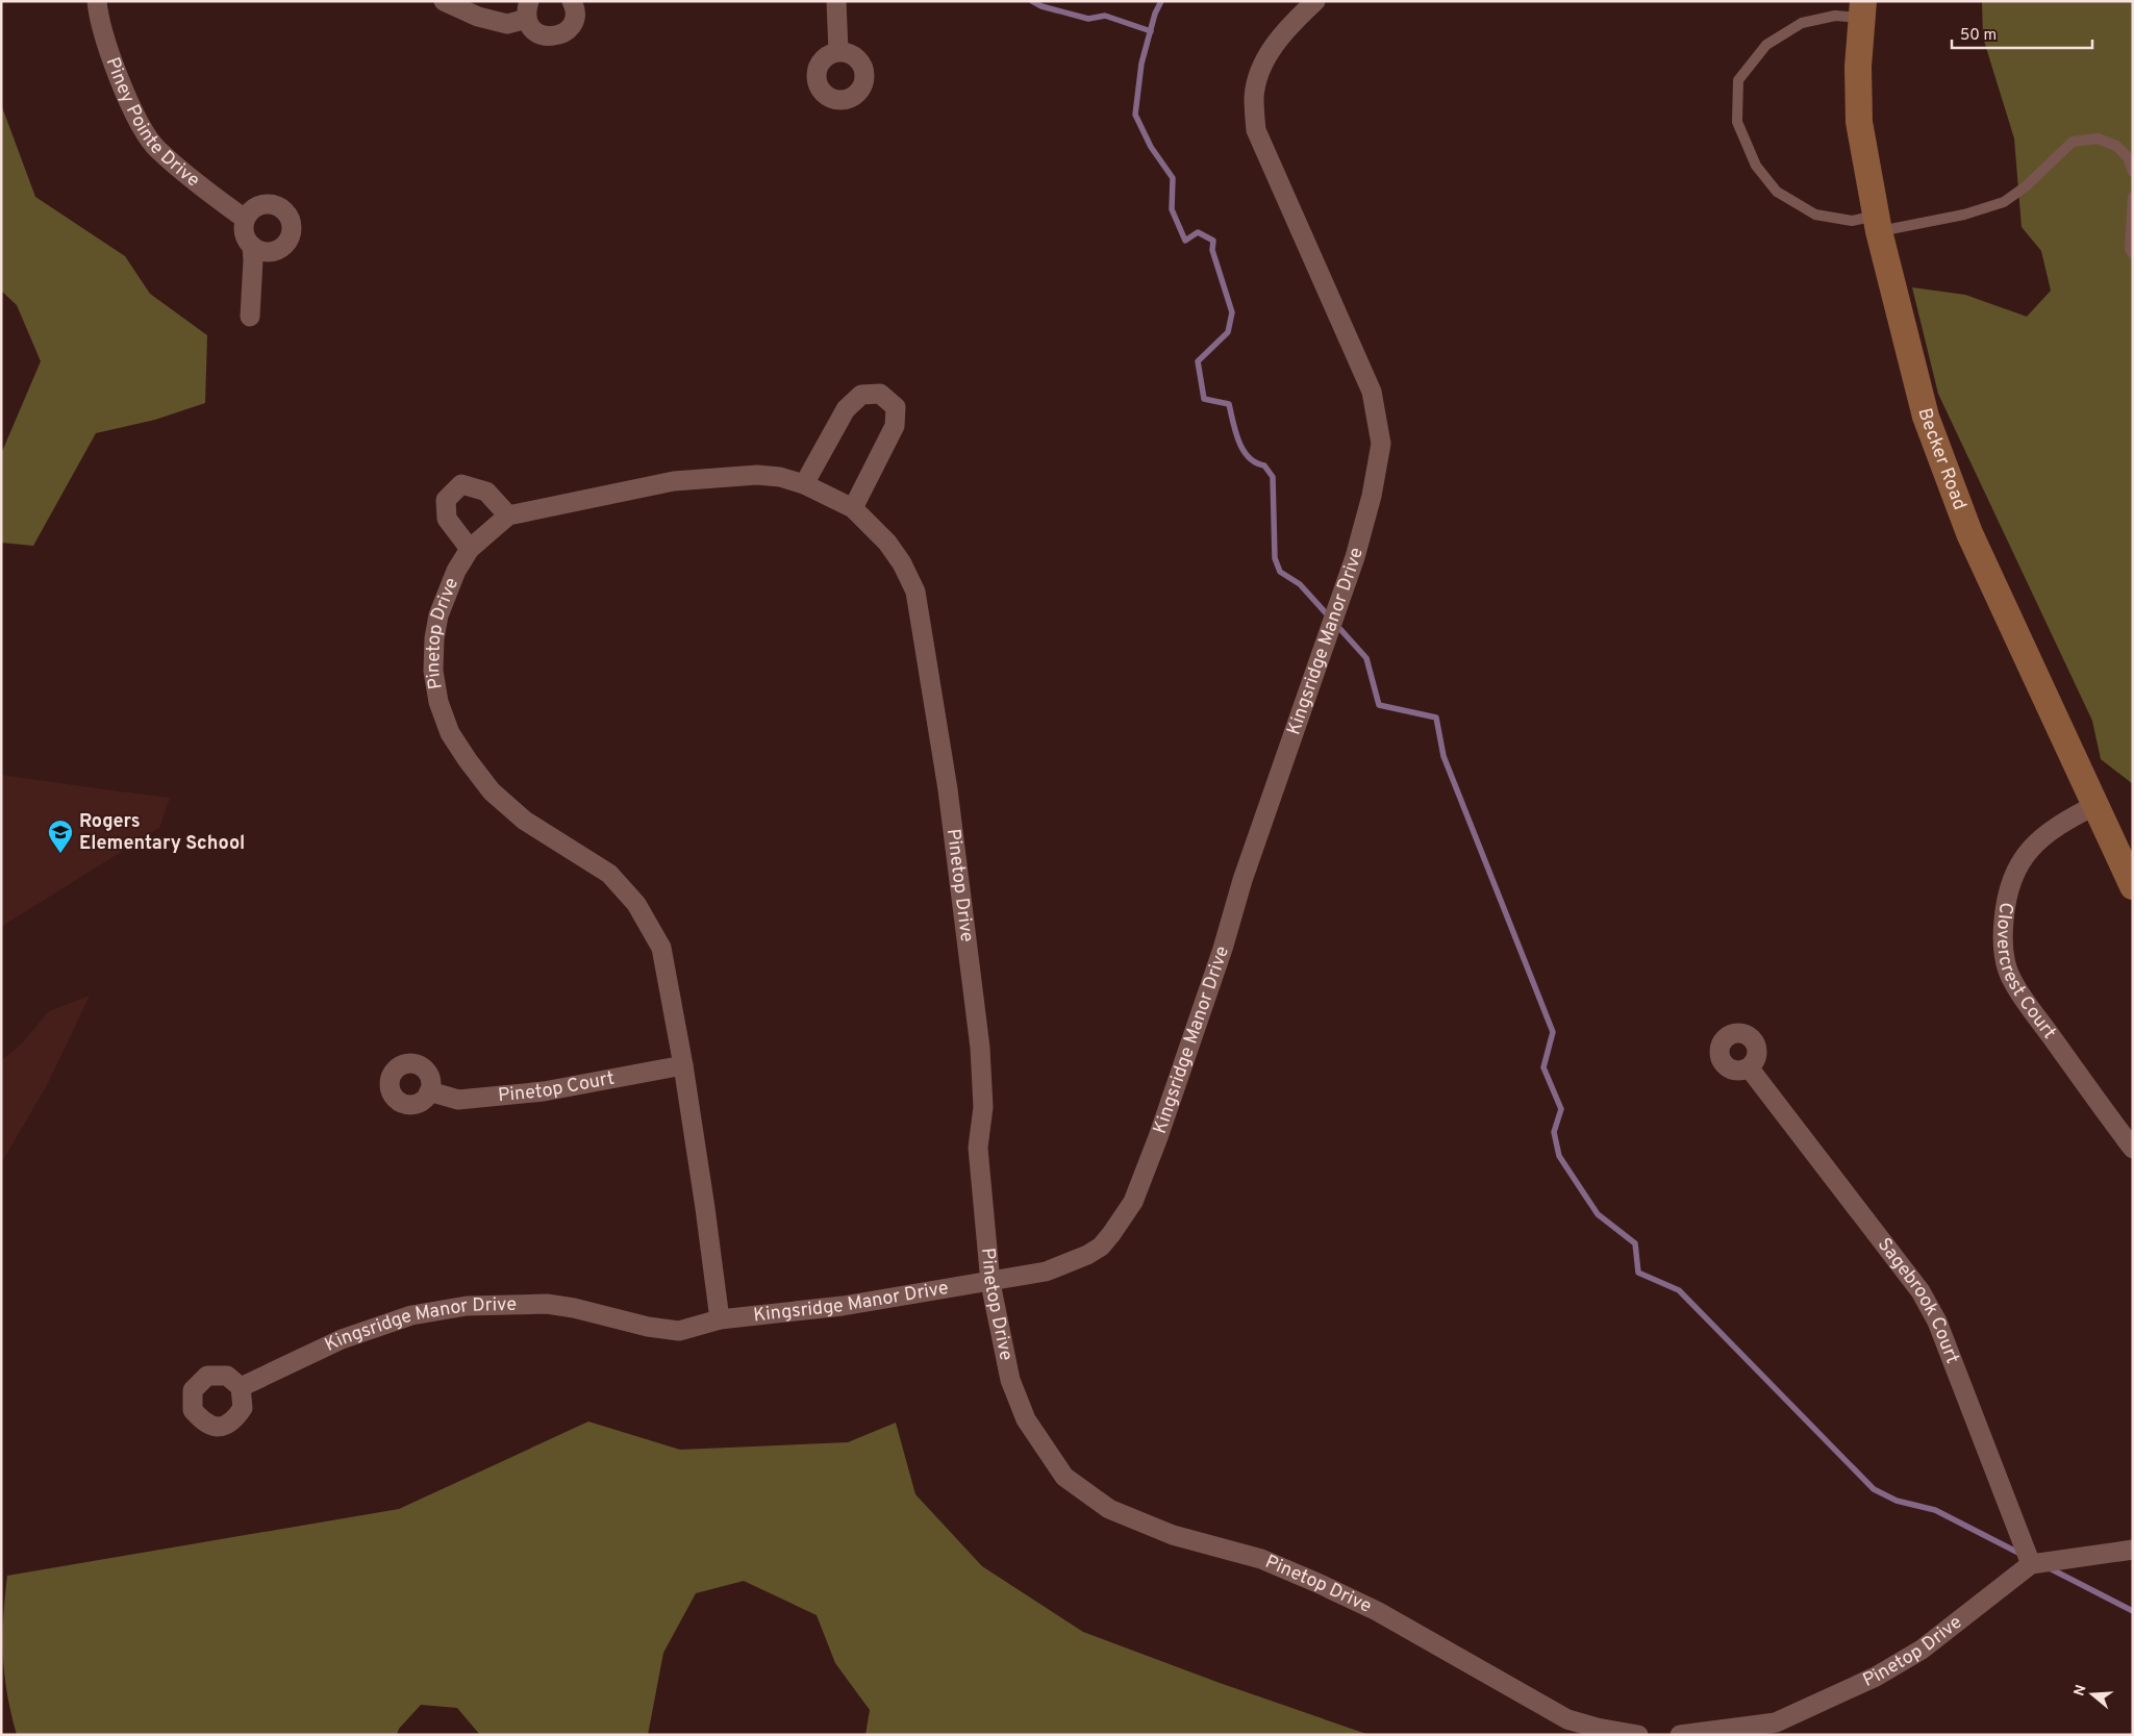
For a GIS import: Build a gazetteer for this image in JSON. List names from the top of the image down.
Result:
{
  "streets": {
    "street": [
      "Piney Pointe Drive",
      "Becker Road",
      "Pinetop Drive",
      "Kingsridge Manor Drive",
      "Clovercrest Court",
      "Pinetop Court",
      "Sagebrook Court"
    ]
  },
  "crossings": [
    ["Becker Road", "Clovercrest Court"],
    ["Pinetop Drive", "Kingsridge Manor Drive"],
    ["Pinetop Drive", "Pinetop Court"],
    ["Pinetop Drive", "Sagebrook Court"]
  ],
  "places": {
    "school or university": ["Rogers Elementary School"]
  },
  "scale_bar": "50 m",
  "north": "left"
}
